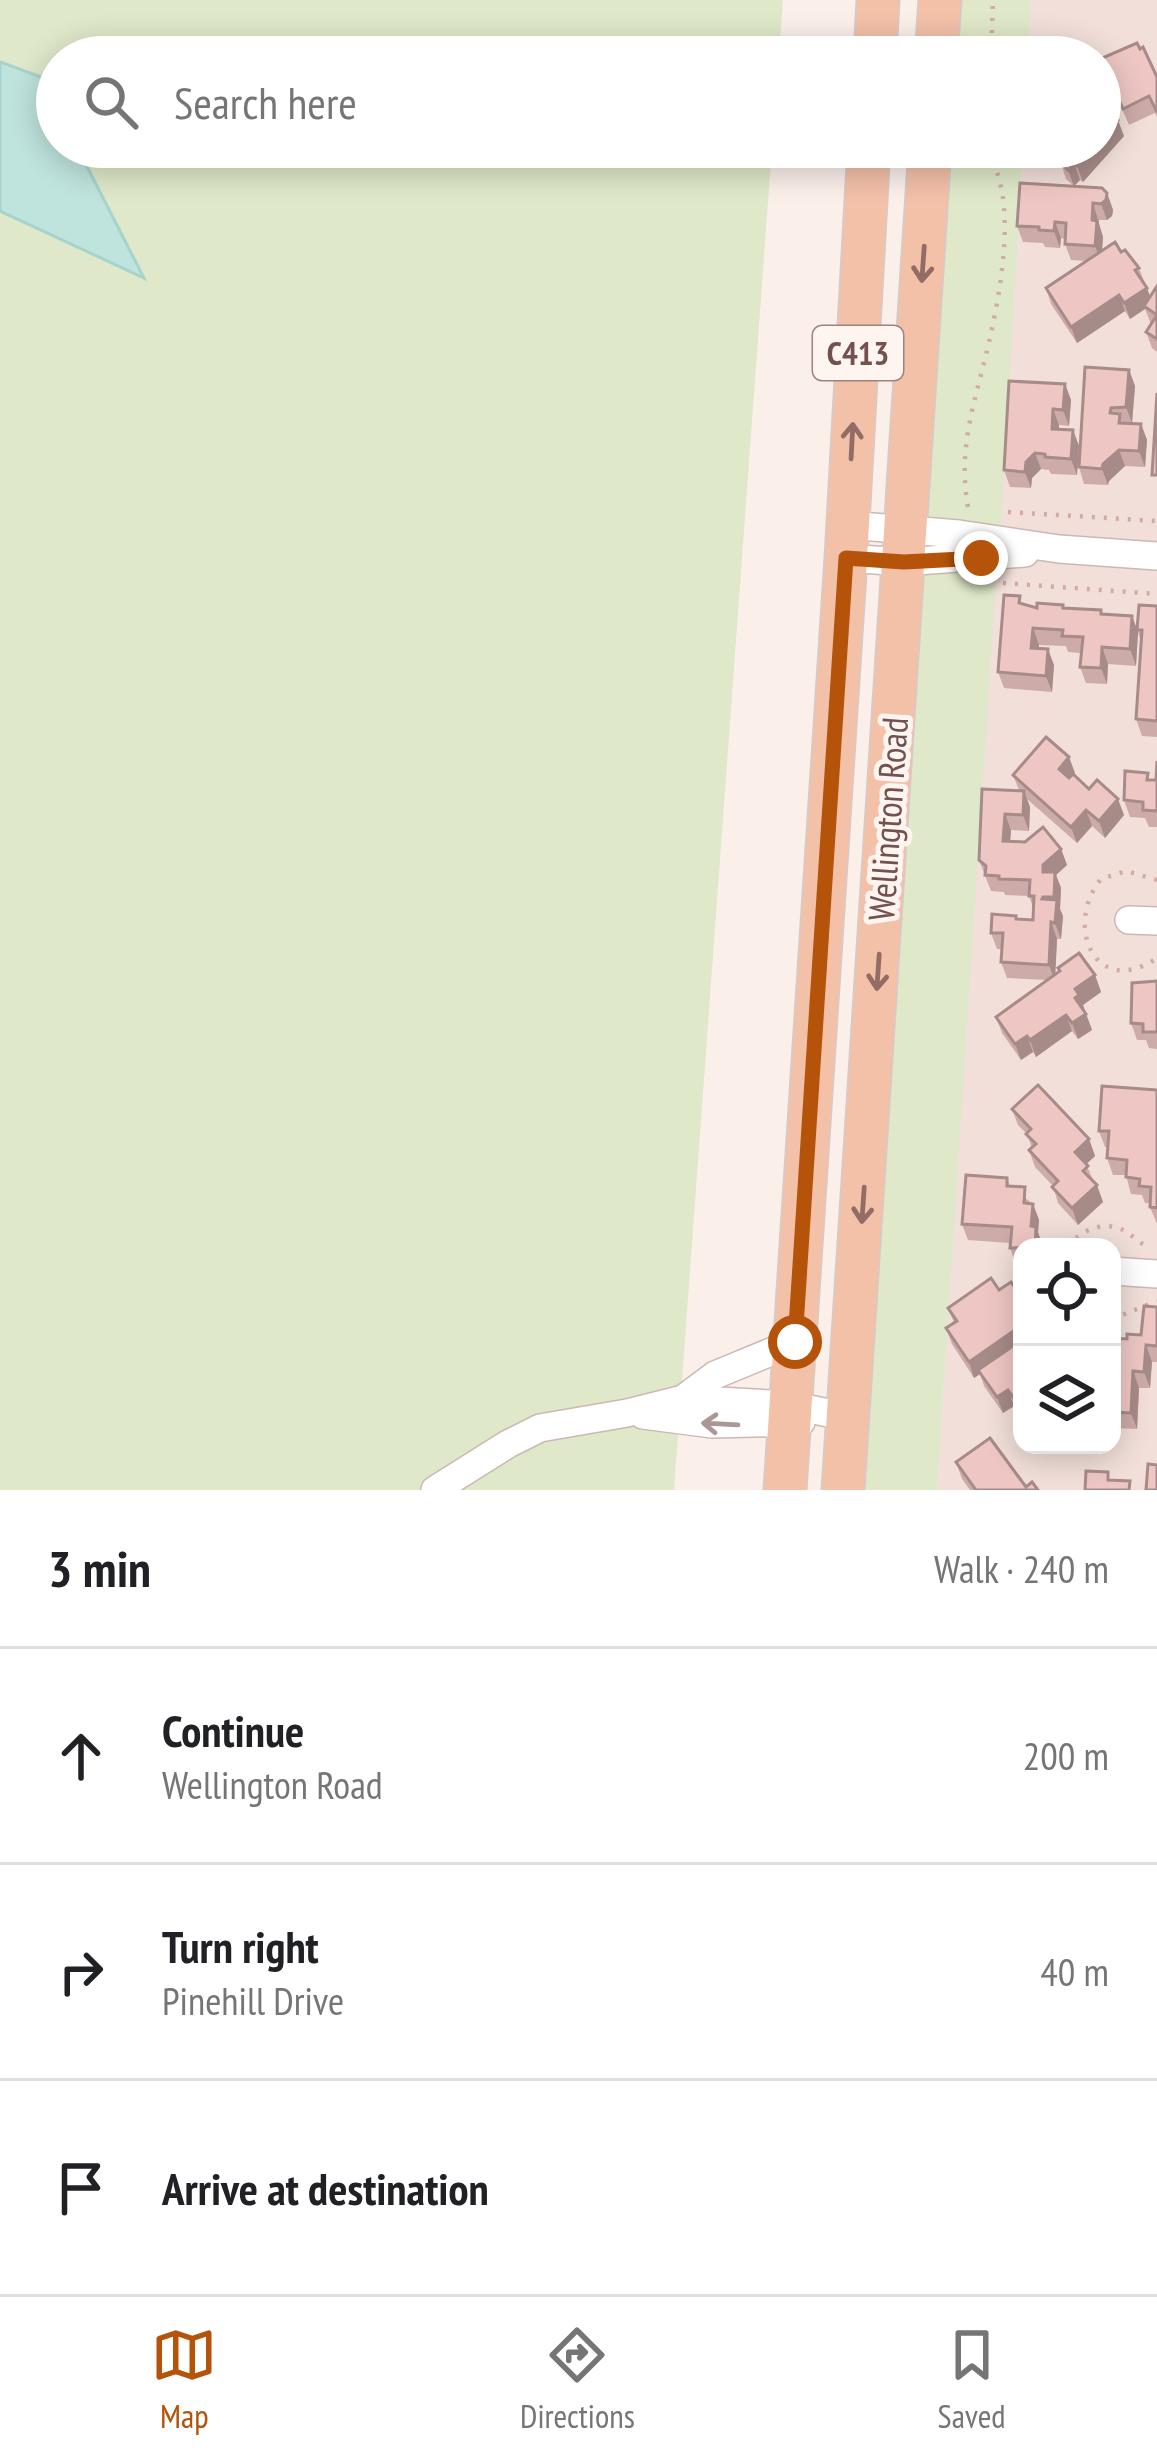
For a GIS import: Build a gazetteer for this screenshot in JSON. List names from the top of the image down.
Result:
{
  "streets": {
    "main road": ["C413", "Wellington Road"]
  },
  "page": {
    "search": "Search here",
    "heading": ["3 min", "Walk · 240 m"],
    "list": [
      ["Continue", "Wellington Road", "200 m"],
      ["Turn right", "Pinehill Drive", "40 m"],
      "Arrive at destination"
    ],
    "nav": ["Map", "Directions", "Saved"]
  }
}
